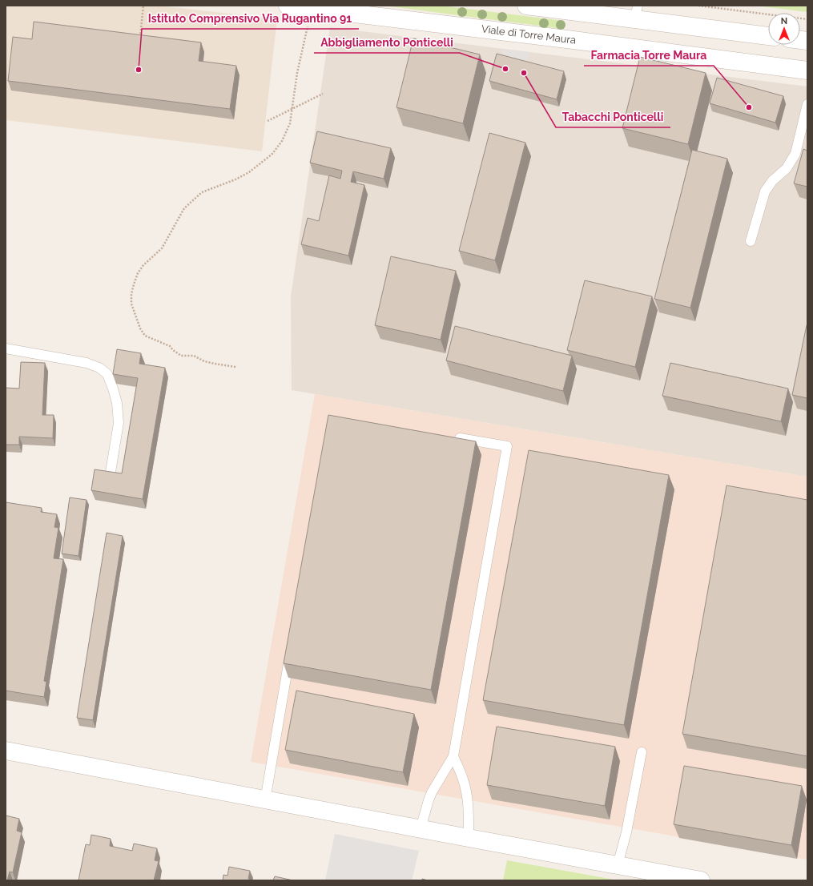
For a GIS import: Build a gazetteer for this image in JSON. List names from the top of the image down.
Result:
{
  "streets": {
    "street": ["Viale di Torre Maura"]
  },
  "places": [
    "Abbigliamento Ponticelli",
    "Istituto Comprensivo Via Rugantino 91",
    "Tabacchi Ponticelli",
    "Farmacia Torre Maura"
  ],
  "north": "top"
}
